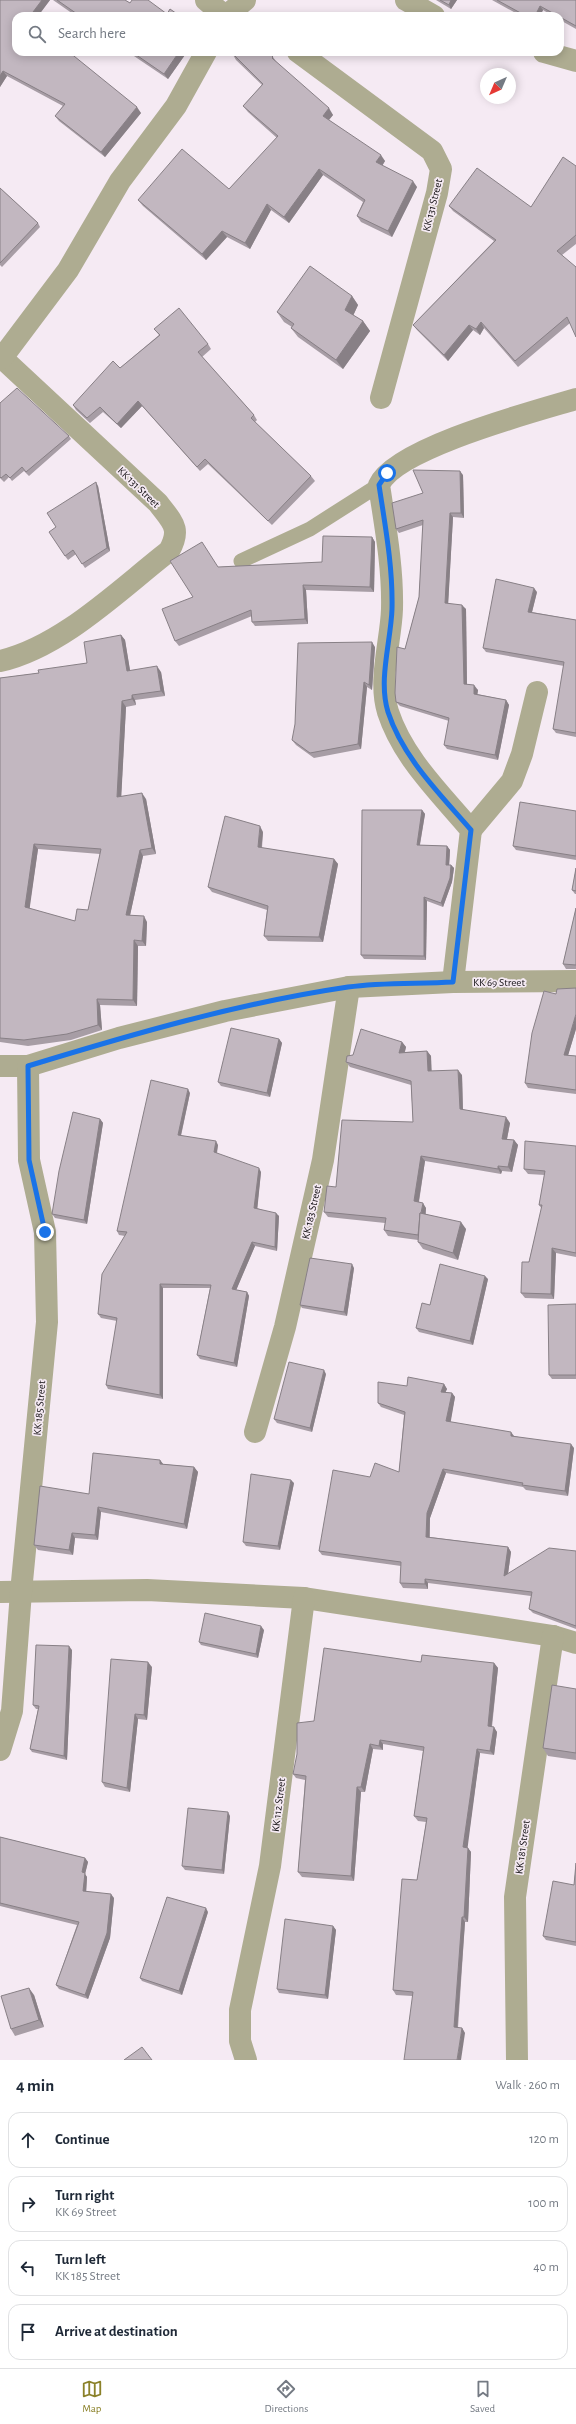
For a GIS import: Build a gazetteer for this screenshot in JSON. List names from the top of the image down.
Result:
{
  "streets": {
    "street": [
      "KK 131 Street",
      "KK 69 Street",
      "KK 183 Street",
      "KK 185 Street",
      "KK 112 Street",
      "KK 181 Street"
    ]
  },
  "crossings": [
    ["KK 69 Street", "KK 183 Street"],
    ["KK 69 Street", "KK 185 Street"]
  ],
  "north": "bottom left",
  "page": {
    "search": "Search here",
    "heading": ["4 min", "Walk · 260 m"],
    "list": [
      ["Continue", "120 m"],
      ["Turn right", "KK 69 Street", "100 m"],
      ["Turn left", "KK 185 Street", "40 m"],
      "Arrive at destination"
    ],
    "nav": ["Map", "Directions", "Saved"]
  }
}
